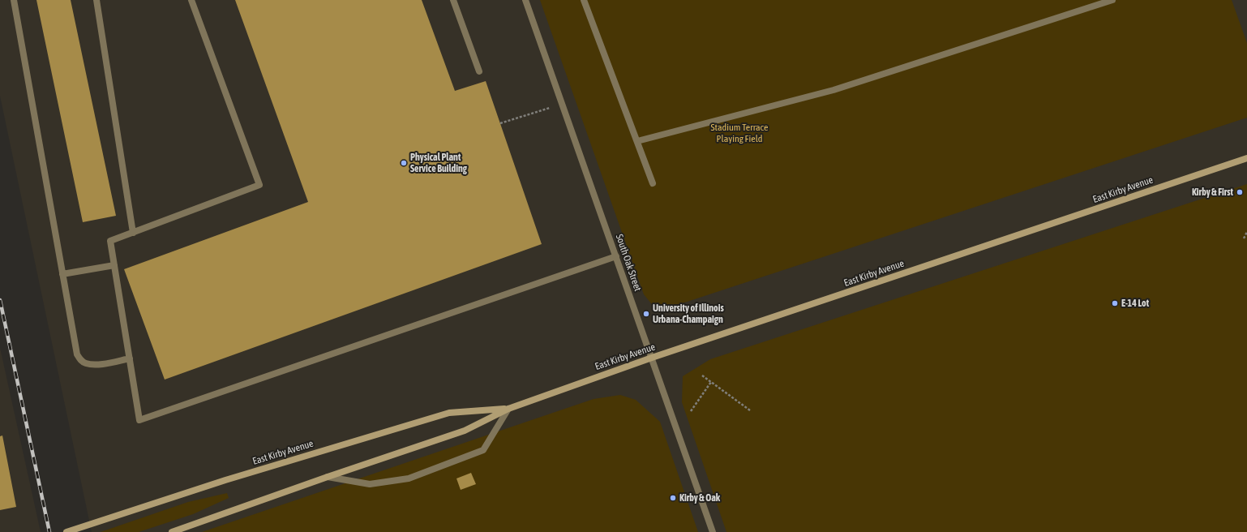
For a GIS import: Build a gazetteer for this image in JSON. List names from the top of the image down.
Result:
{
  "streets": {
    "main road": ["East Kirby Avenue"],
    "street": ["South Oak Street"]
  },
  "crossings": [
    ["East Kirby Avenue", "South Oak Street"]
  ],
  "parks": ["Stadium Terrace Playing Field"],
  "places": [
    "Physical Plant Service Building",
    "Kirby & First",
    "E-14 Lot",
    "University of Illinois Urbana-Champaign",
    "Kirby & Oak"
  ]
}
